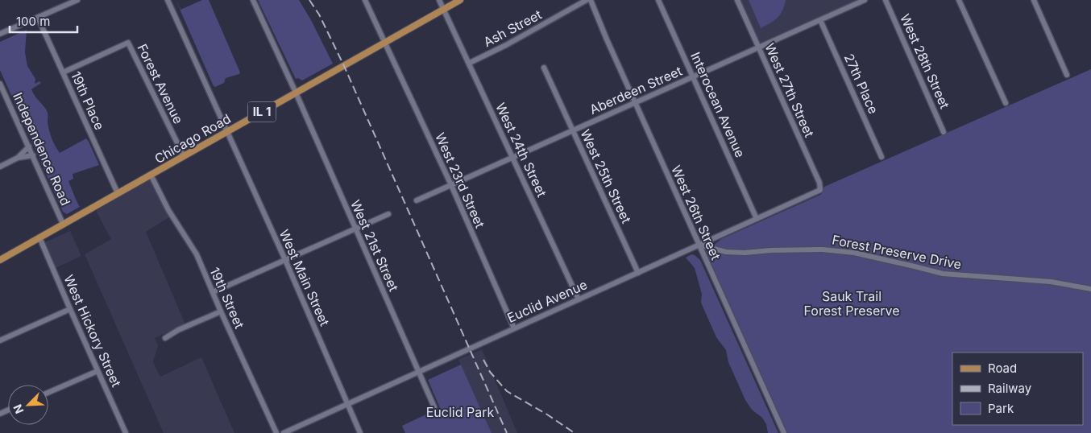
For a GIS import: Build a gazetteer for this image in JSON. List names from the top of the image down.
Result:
{
  "streets": {
    "main road": ["IL 1", "Chicago Road"],
    "street": [
      "Ash Street",
      "West 28th Street",
      "Forest Avenue",
      "27th Place",
      "Aberdeen Street",
      "West 27th Street",
      "19th Place",
      "Interocean Avenue",
      "Independence Road",
      "West 24th Street",
      "West 25th Street",
      "West 23rd Street",
      "West 26th Street",
      "West 21st Street",
      "Forest Preserve Drive",
      "West Main Street",
      "19th Street",
      "Euclid Avenue",
      "West Hickory Street"
    ]
  },
  "crossings": [
    ["Ash Street", "West 24th Street"],
    ["Forest Avenue", "19th Place"],
    ["Forest Avenue", "Chicago Road"],
    ["27th Place", "Aberdeen Street"],
    ["Aberdeen Street", "West 27th Street"],
    ["Aberdeen Street", "Interocean Avenue"],
    ["Aberdeen Street", "West 24th Street"],
    ["Aberdeen Street", "West 25th Street"],
    ["Aberdeen Street", "West 23rd Street"],
    ["Aberdeen Street", "West 26th Street"],
    ["West 27th Street", "Euclid Avenue"],
    ["19th Place", "Chicago Road"],
    ["Interocean Avenue", "Euclid Avenue"],
    ["Chicago Road", "Independence Road"],
    ["Chicago Road", "West 24th Street"],
    ["Chicago Road", "West 23rd Street"],
    ["Chicago Road", "West 21st Street"],
    ["Chicago Road", "West Main Street"],
    ["Chicago Road", "19th Street"],
    ["Chicago Road", "West Hickory Street"],
    ["West 24th Street", "Euclid Avenue"],
    ["West 25th Street", "Euclid Avenue"],
    ["West 23rd Street", "Euclid Avenue"],
    ["West 26th Street", "Forest Preserve Drive"],
    ["West 26th Street", "Euclid Avenue"],
    ["West 21st Street", "Euclid Avenue"],
    ["Forest Preserve Drive", "Euclid Avenue"],
    ["West Main Street", "Euclid Avenue"]
  ],
  "parks": ["Sauk Trail Forest Preserve", "Euclid Park"],
  "legend": ["Road", "Railway", "Park"],
  "scale_bar": "100 m",
  "north": "bottom left"
}
